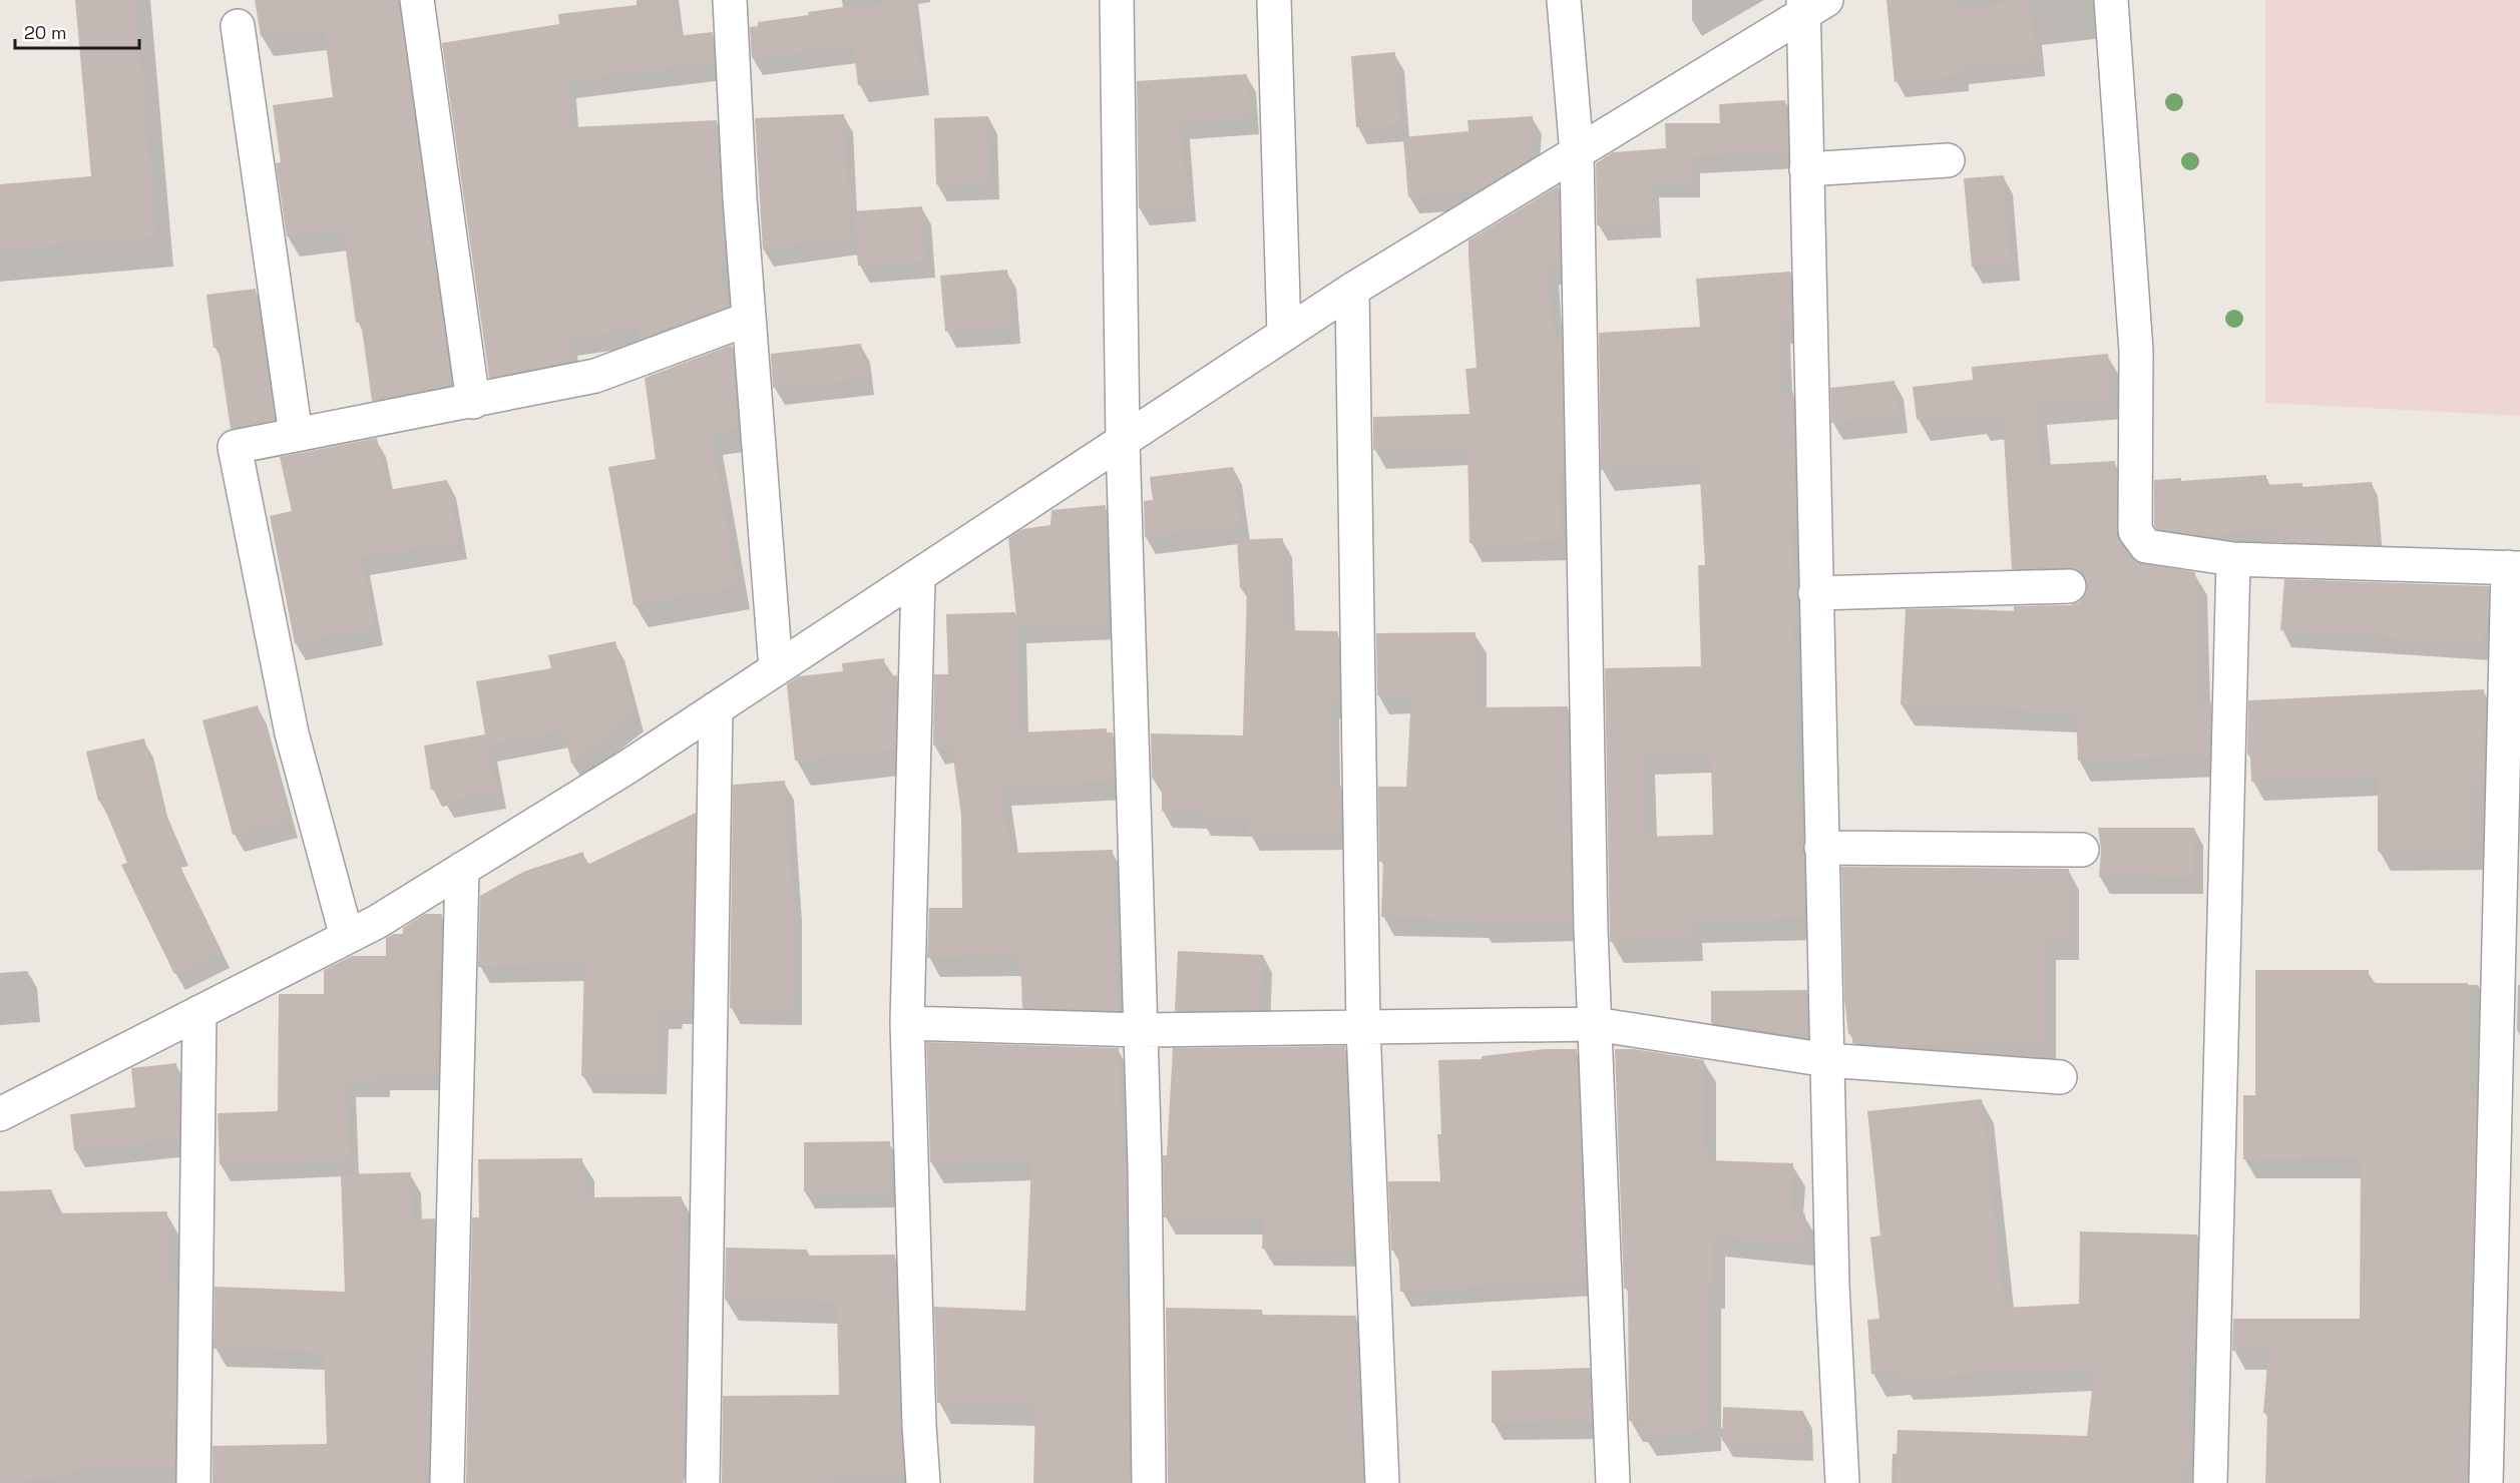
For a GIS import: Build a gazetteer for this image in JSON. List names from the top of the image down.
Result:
{
  "scale_bar": "20 m"
}
